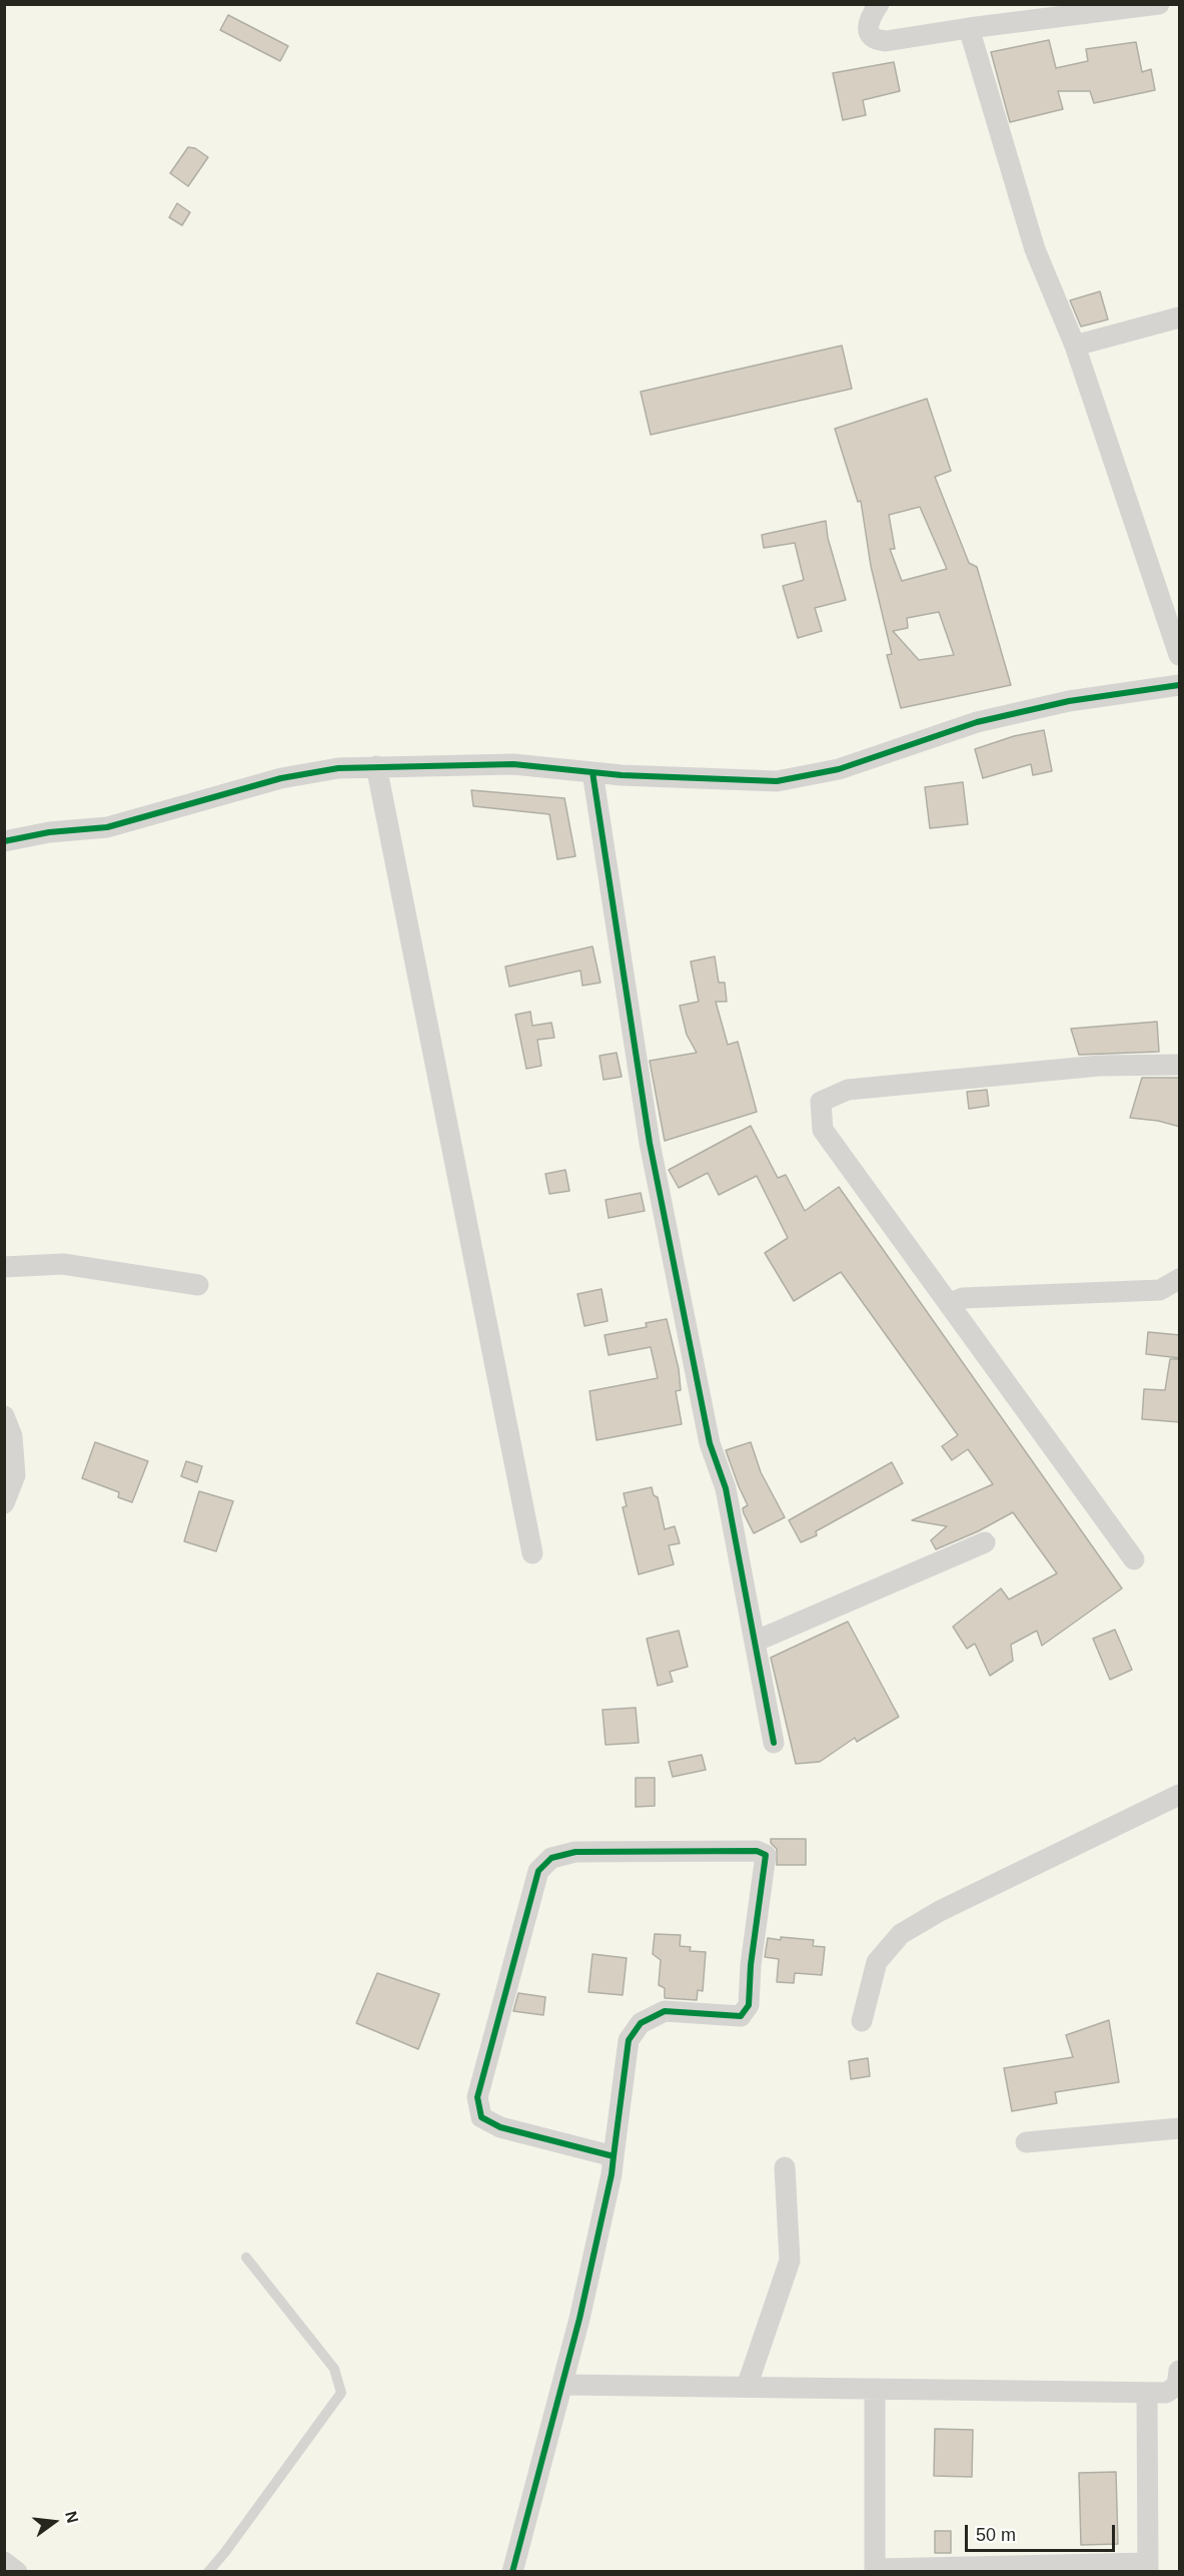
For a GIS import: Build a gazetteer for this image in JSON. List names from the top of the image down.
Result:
{
  "scale_bar": "50 m",
  "north": "right"
}
